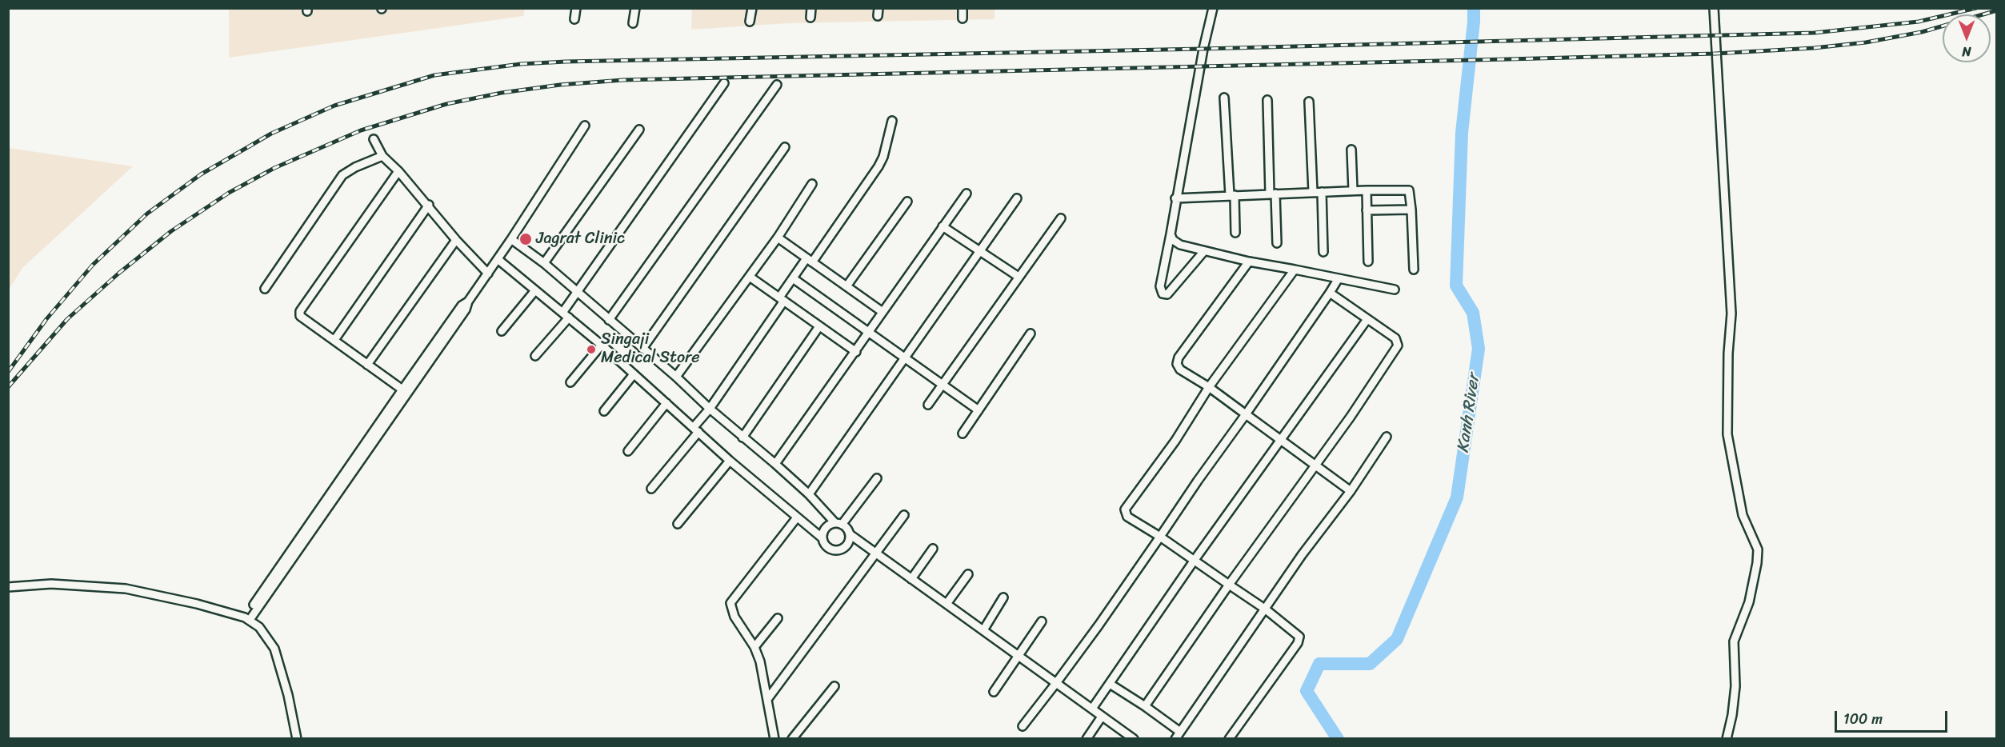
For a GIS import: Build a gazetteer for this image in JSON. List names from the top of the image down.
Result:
{
  "water": ["Kanh River"],
  "places": ["Jagrat Clinic", "Singaji Medical Store"],
  "scale_bar": "100 m",
  "north": "bottom"
}
